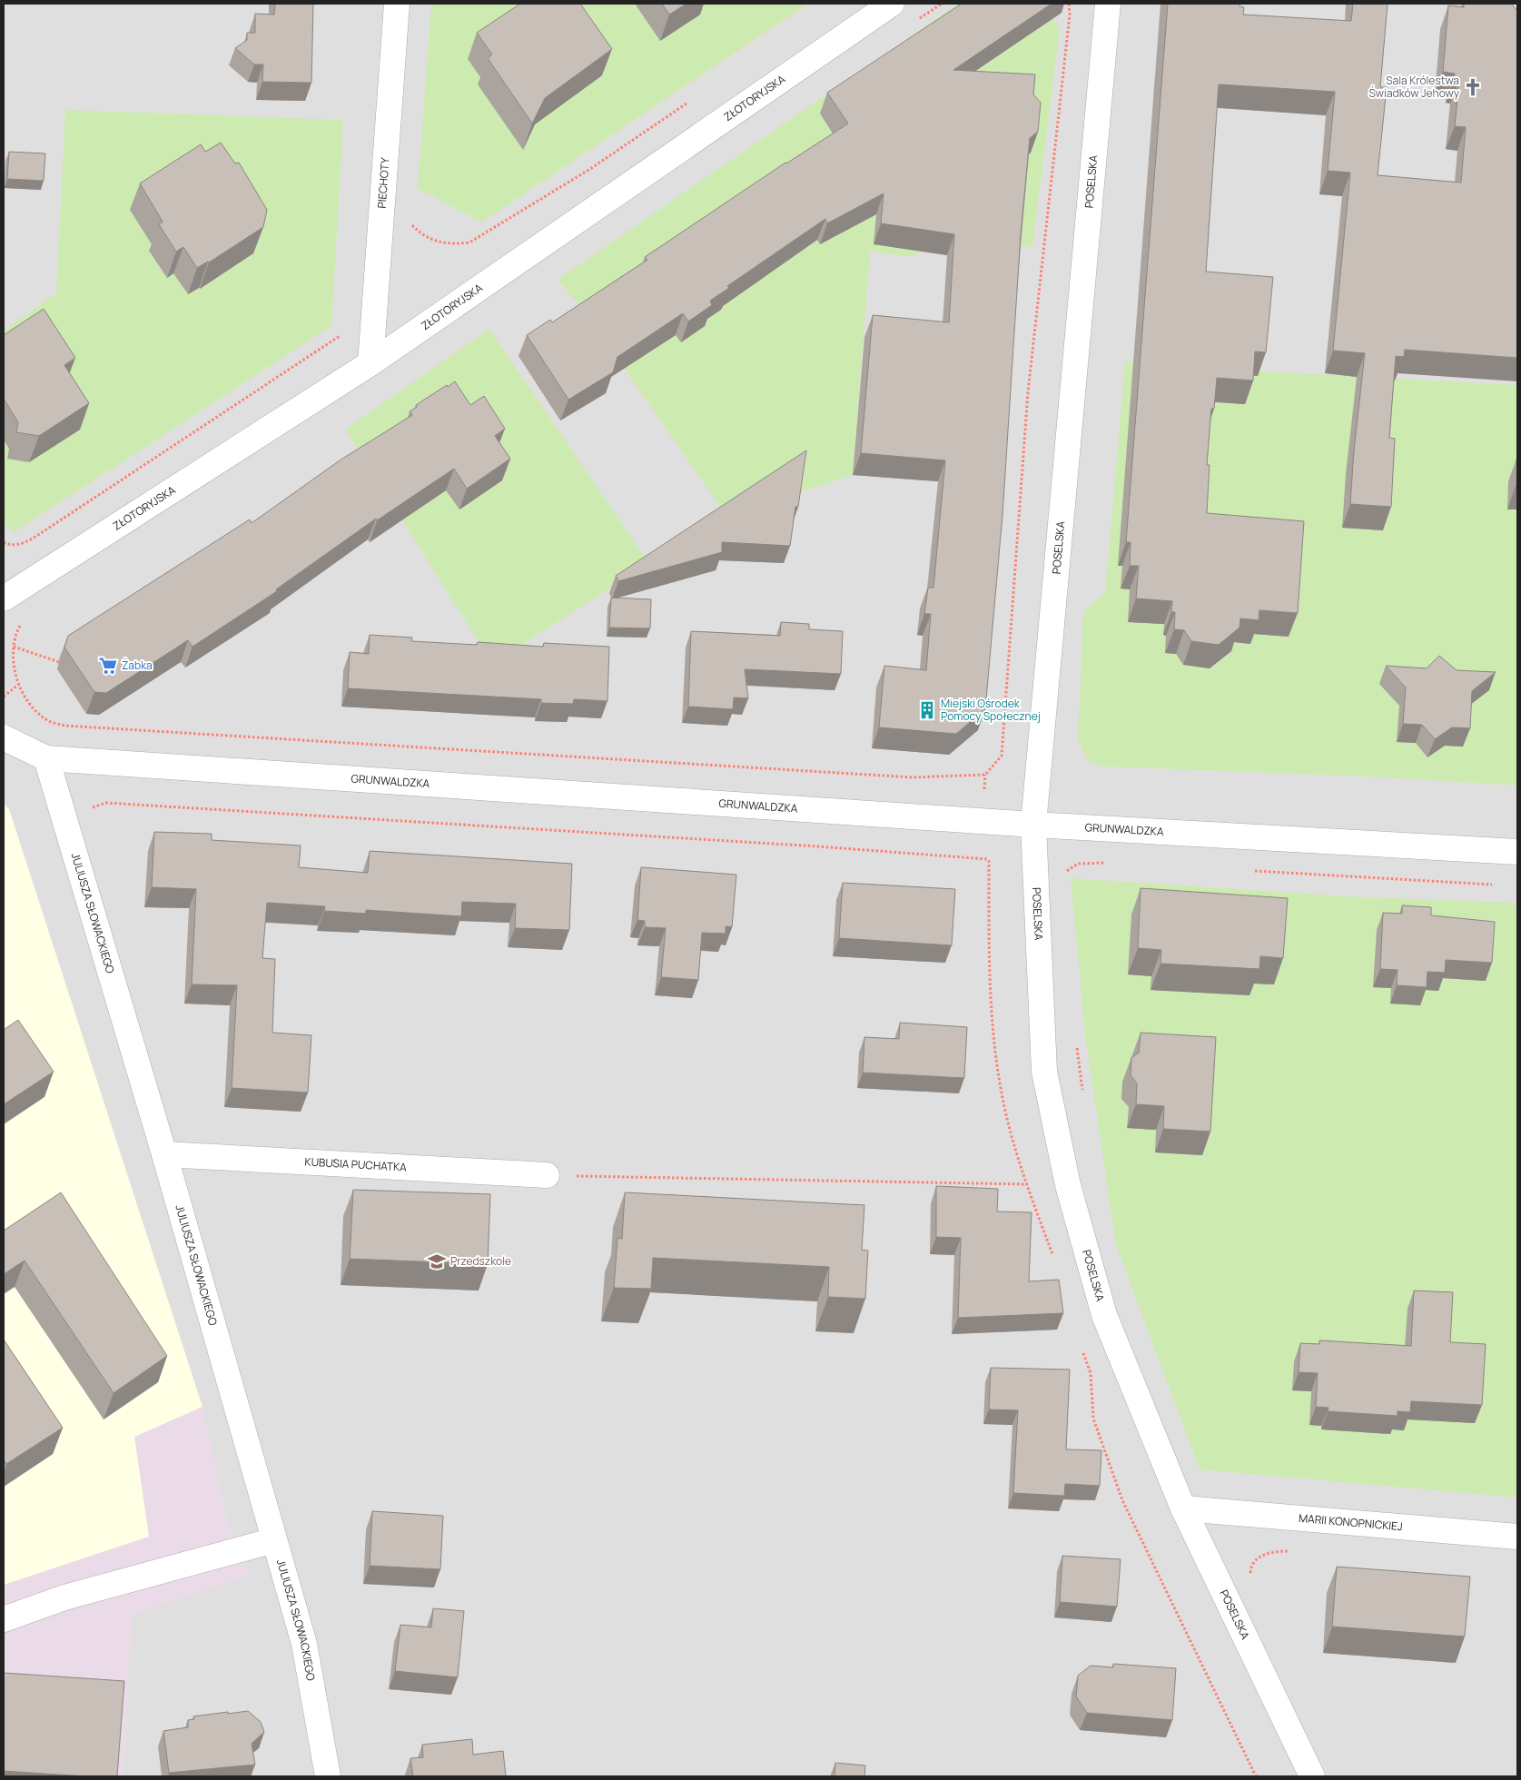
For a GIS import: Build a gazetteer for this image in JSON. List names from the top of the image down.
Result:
{
  "streets": {
    "street": [
      "ZŁOTORYJSKA",
      "POSELSKA",
      "PIECHOTY",
      "GRUNWALDZKA",
      "JULIUSZA SŁOWACKIEGO",
      "KUBUSIA PUCHATKA",
      "MARII KONOPNICKIEJ"
    ]
  },
  "crossings": [
    ["ZŁOTORYJSKA", "PIECHOTY"],
    ["POSELSKA", "GRUNWALDZKA"],
    ["POSELSKA", "MARII KONOPNICKIEJ"],
    ["GRUNWALDZKA", "JULIUSZA SŁOWACKIEGO"],
    ["JULIUSZA SŁOWACKIEGO", "KUBUSIA PUCHATKA"]
  ],
  "places": {
    "church": ["Sala Królestwa Świadków Jehowy"],
    "supermarket": ["Żabka"],
    "building": ["Miejski Ośrodek Pomocy Społecznej"],
    "school or university": ["Przedszkole"]
  }
}
